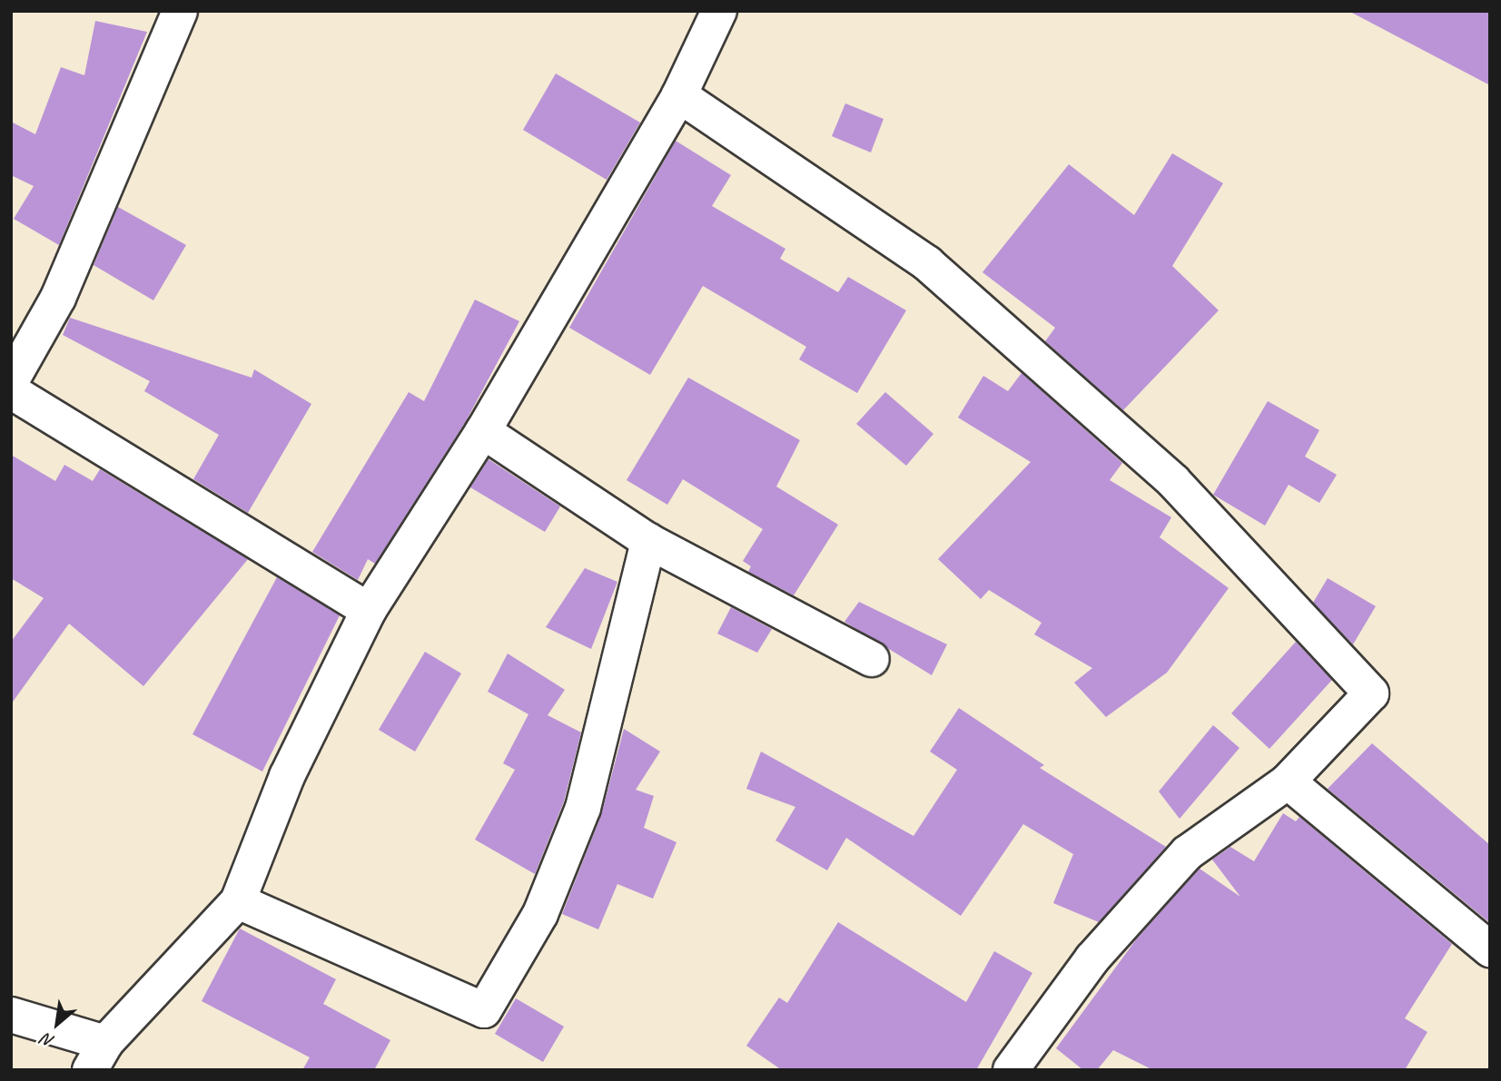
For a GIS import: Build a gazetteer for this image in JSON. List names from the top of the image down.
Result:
{
  "north": "bottom left"
}
